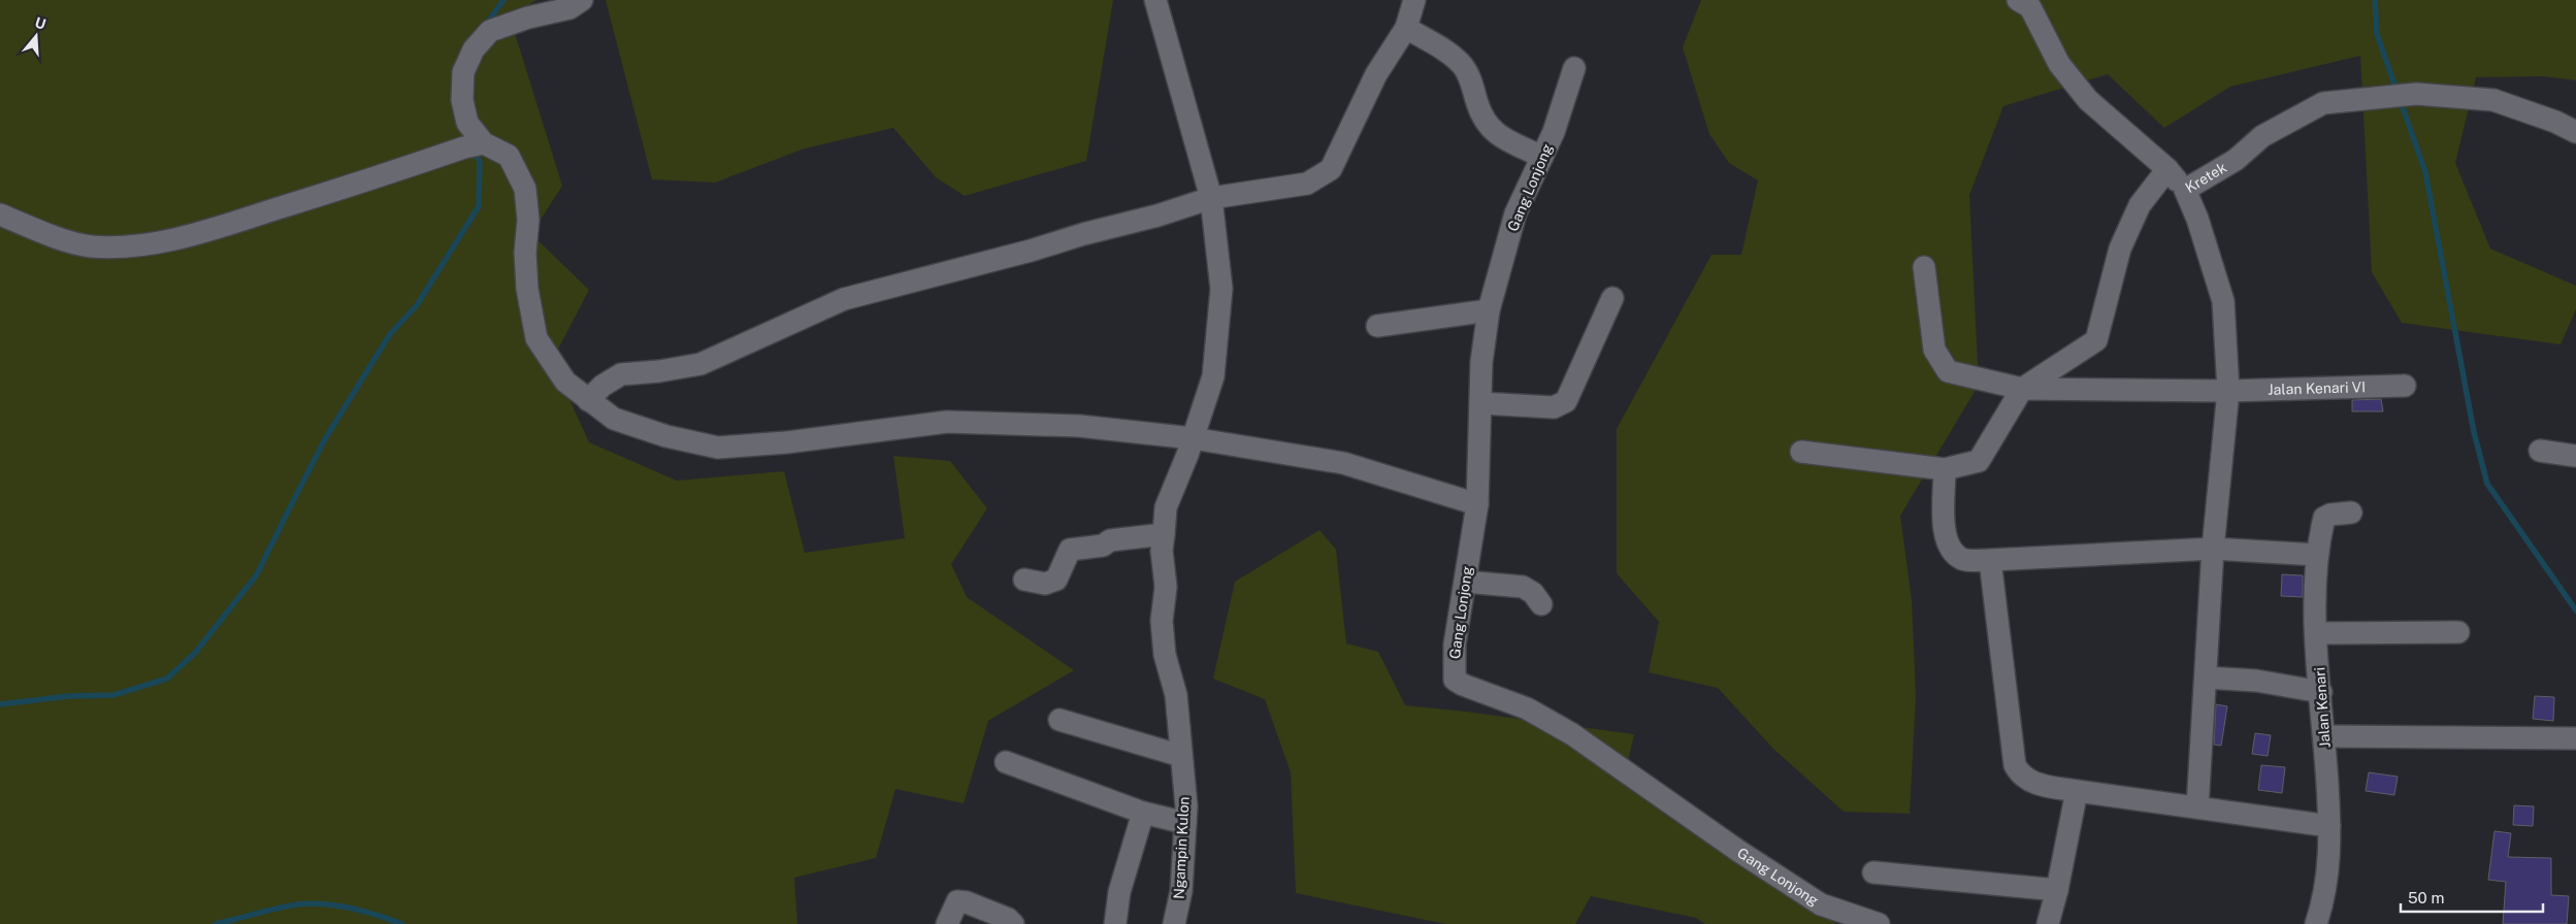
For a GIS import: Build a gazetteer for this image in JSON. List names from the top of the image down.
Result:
{
  "streets": {
    "street": [
      "Kretek",
      "Gang Lonjong",
      "Jalan Kenari VI",
      "Jalan Kenari",
      "Ngampin Kulon"
    ]
  },
  "crossings": [
    ["Kretek", "Jalan Kenari VI"]
  ],
  "scale_bar": "50 m",
  "north": "top"
}
